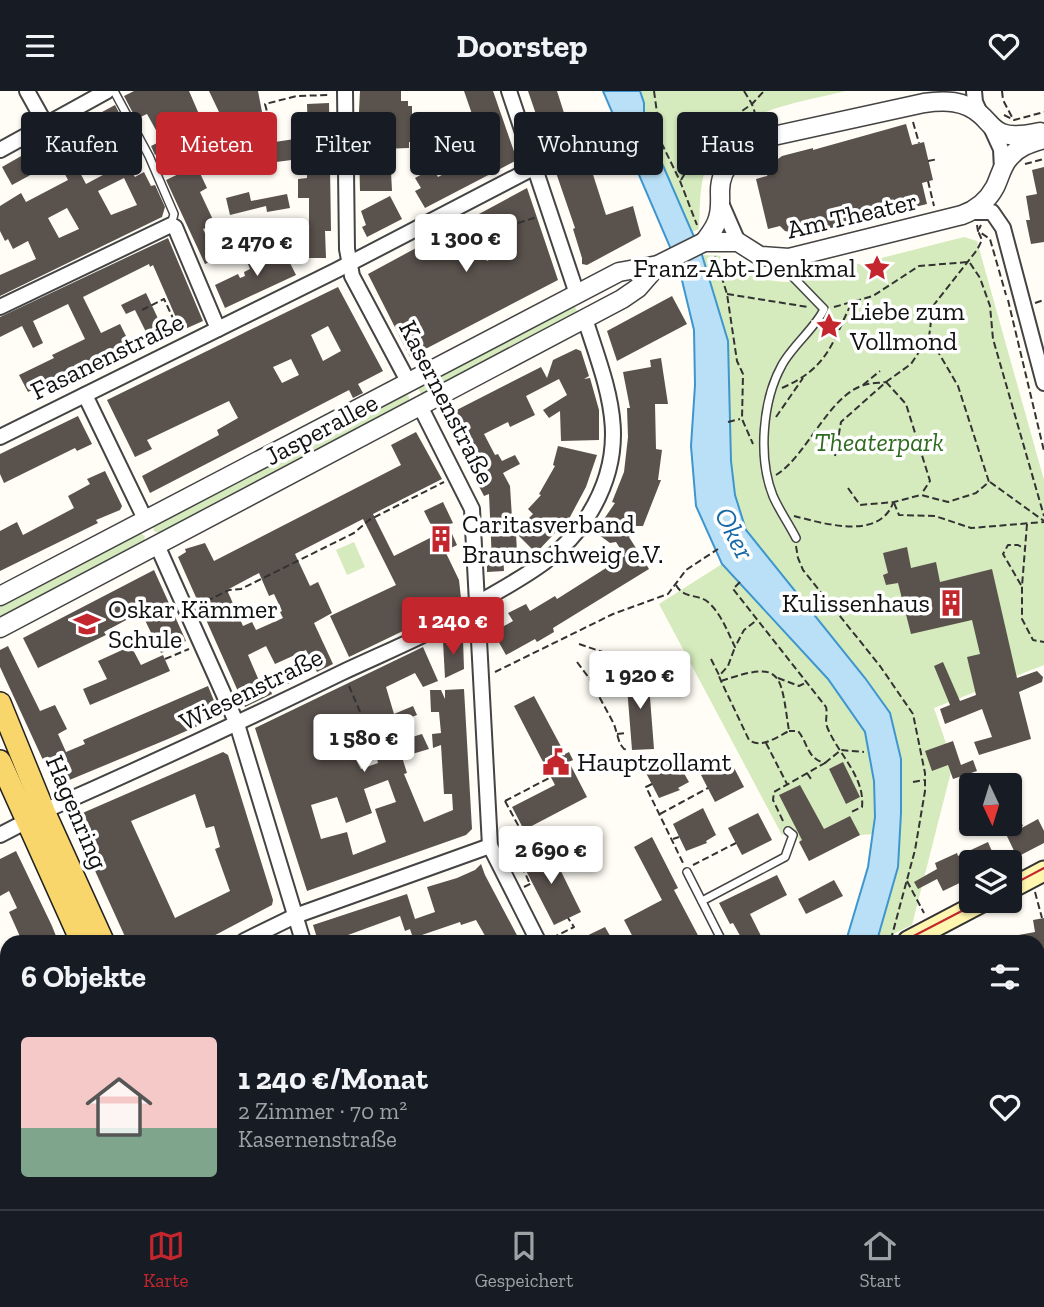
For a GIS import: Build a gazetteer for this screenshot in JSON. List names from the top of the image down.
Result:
{
  "streets": {
    "main road": ["Hagenring"],
    "street": [
      "Am Theater",
      "Fasanenstraße",
      "Kasernenstraße",
      "Jasperallee",
      "Wiesenstraße"
    ]
  },
  "crossings": [
    ["Am Theater", "Jasperallee"],
    ["Fasanenstraße", "Kasernenstraße"],
    ["Kasernenstraße", "Jasperallee"],
    ["Kasernenstraße", "Wiesenstraße"],
    ["Jasperallee", "Wiesenstraße"],
    ["Wiesenstraße", "Hagenring"]
  ],
  "water": ["Oker"],
  "parks": ["Theaterpark"],
  "places": {
    "place": ["Franz-Abt-Denkmal", "Liebe zum Vollmond"],
    "building": ["Caritasverband Braunschweig e.V.", "Kulissenhaus"],
    "school or university": ["Oskar Kämmer Schule"],
    "public building": ["Hauptzollamt"]
  },
  "north": "bottom",
  "page": {
    "header": "Doorstep",
    "chip": [
      "Kaufen",
      "Mieten",
      "Filter",
      "Neu",
      "Wohnung",
      "Haus"
    ],
    "price": [
      "1 300 €",
      "2 470 €",
      "1 240 €",
      "1 920 €",
      "1 580 €",
      "2 690 €"
    ],
    "heading": "6 Objekte",
    "list": [
      {
        "name": "1 240 €/Monat",
        "note": "2 Zimmer · 70 m² · Kasernenstraße"
      }
    ],
    "tabs": ["Karte", "Gespeichert", "Start"]
  }
}
